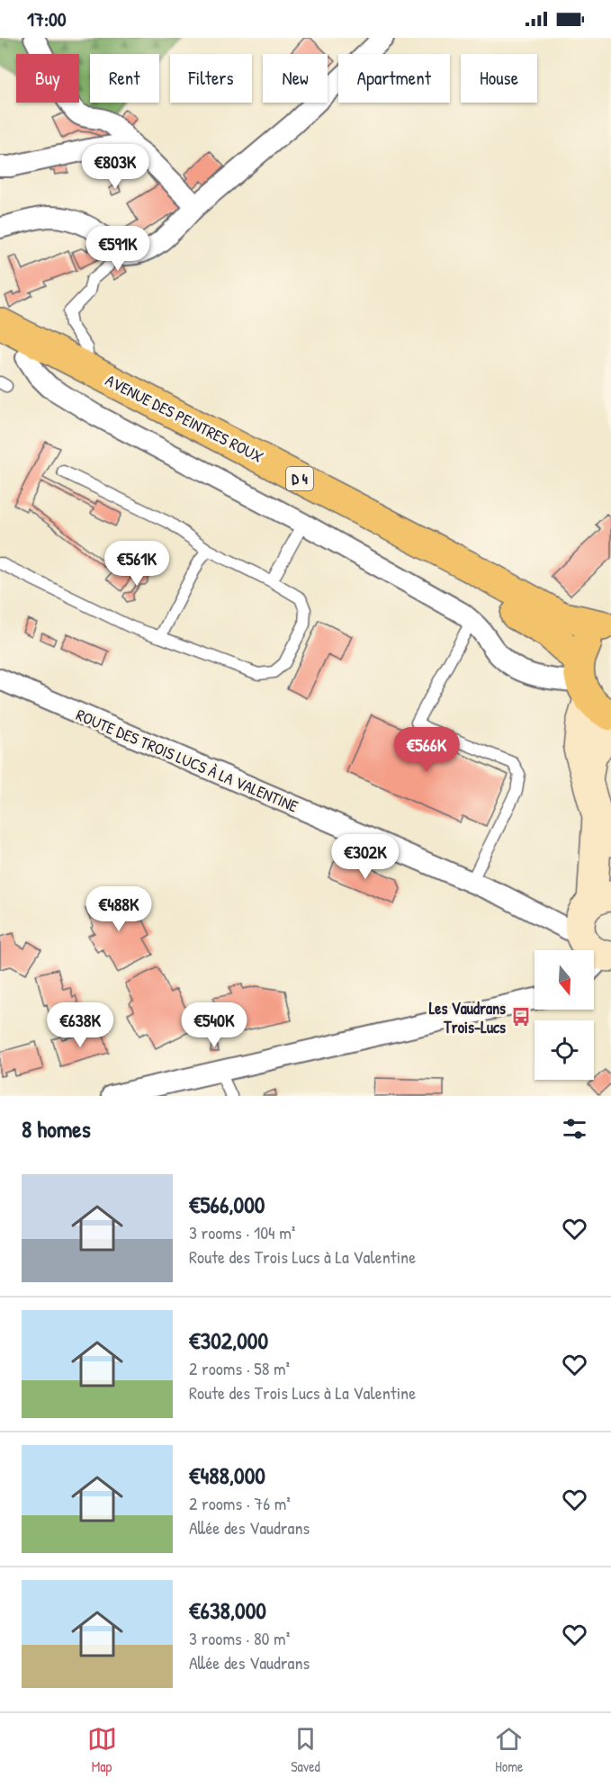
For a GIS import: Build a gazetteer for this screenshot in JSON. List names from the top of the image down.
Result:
{
  "streets": {
    "main road": ["AVENUE DES PEINTRES ROUX", "D 4"],
    "street": ["ROUTE DES TROIS LUCS À LA VALENTINE"]
  },
  "places": {
    "bus stop": ["Les Vaudrans Trois-Lucs"]
  },
  "north": "bottom",
  "page": {
    "status": "17:00",
    "chip": [
      "Buy",
      "Rent",
      "Filters",
      "New",
      "Apartment",
      "House"
    ],
    "price": [
      "€803K",
      "€591K",
      "€561K",
      "€566K",
      "€302K",
      "€488K",
      "€638K",
      "€540K"
    ],
    "heading": "8 homes",
    "list": [
      {
        "name": "€566,000",
        "note": "3 rooms · 104 m² · Route des Trois Lucs à La Valentine"
      },
      {
        "name": "€302,000",
        "note": "2 rooms · 58 m² · Route des Trois Lucs à La Valentine"
      },
      {
        "name": "€488,000",
        "note": "2 rooms · 76 m² · Allée des Vaudrans"
      },
      {
        "name": "€638,000",
        "note": "3 rooms · 80 m² · Allée des Vaudrans"
      }
    ],
    "tabs": ["Map", "Saved", "Home"]
  }
}
